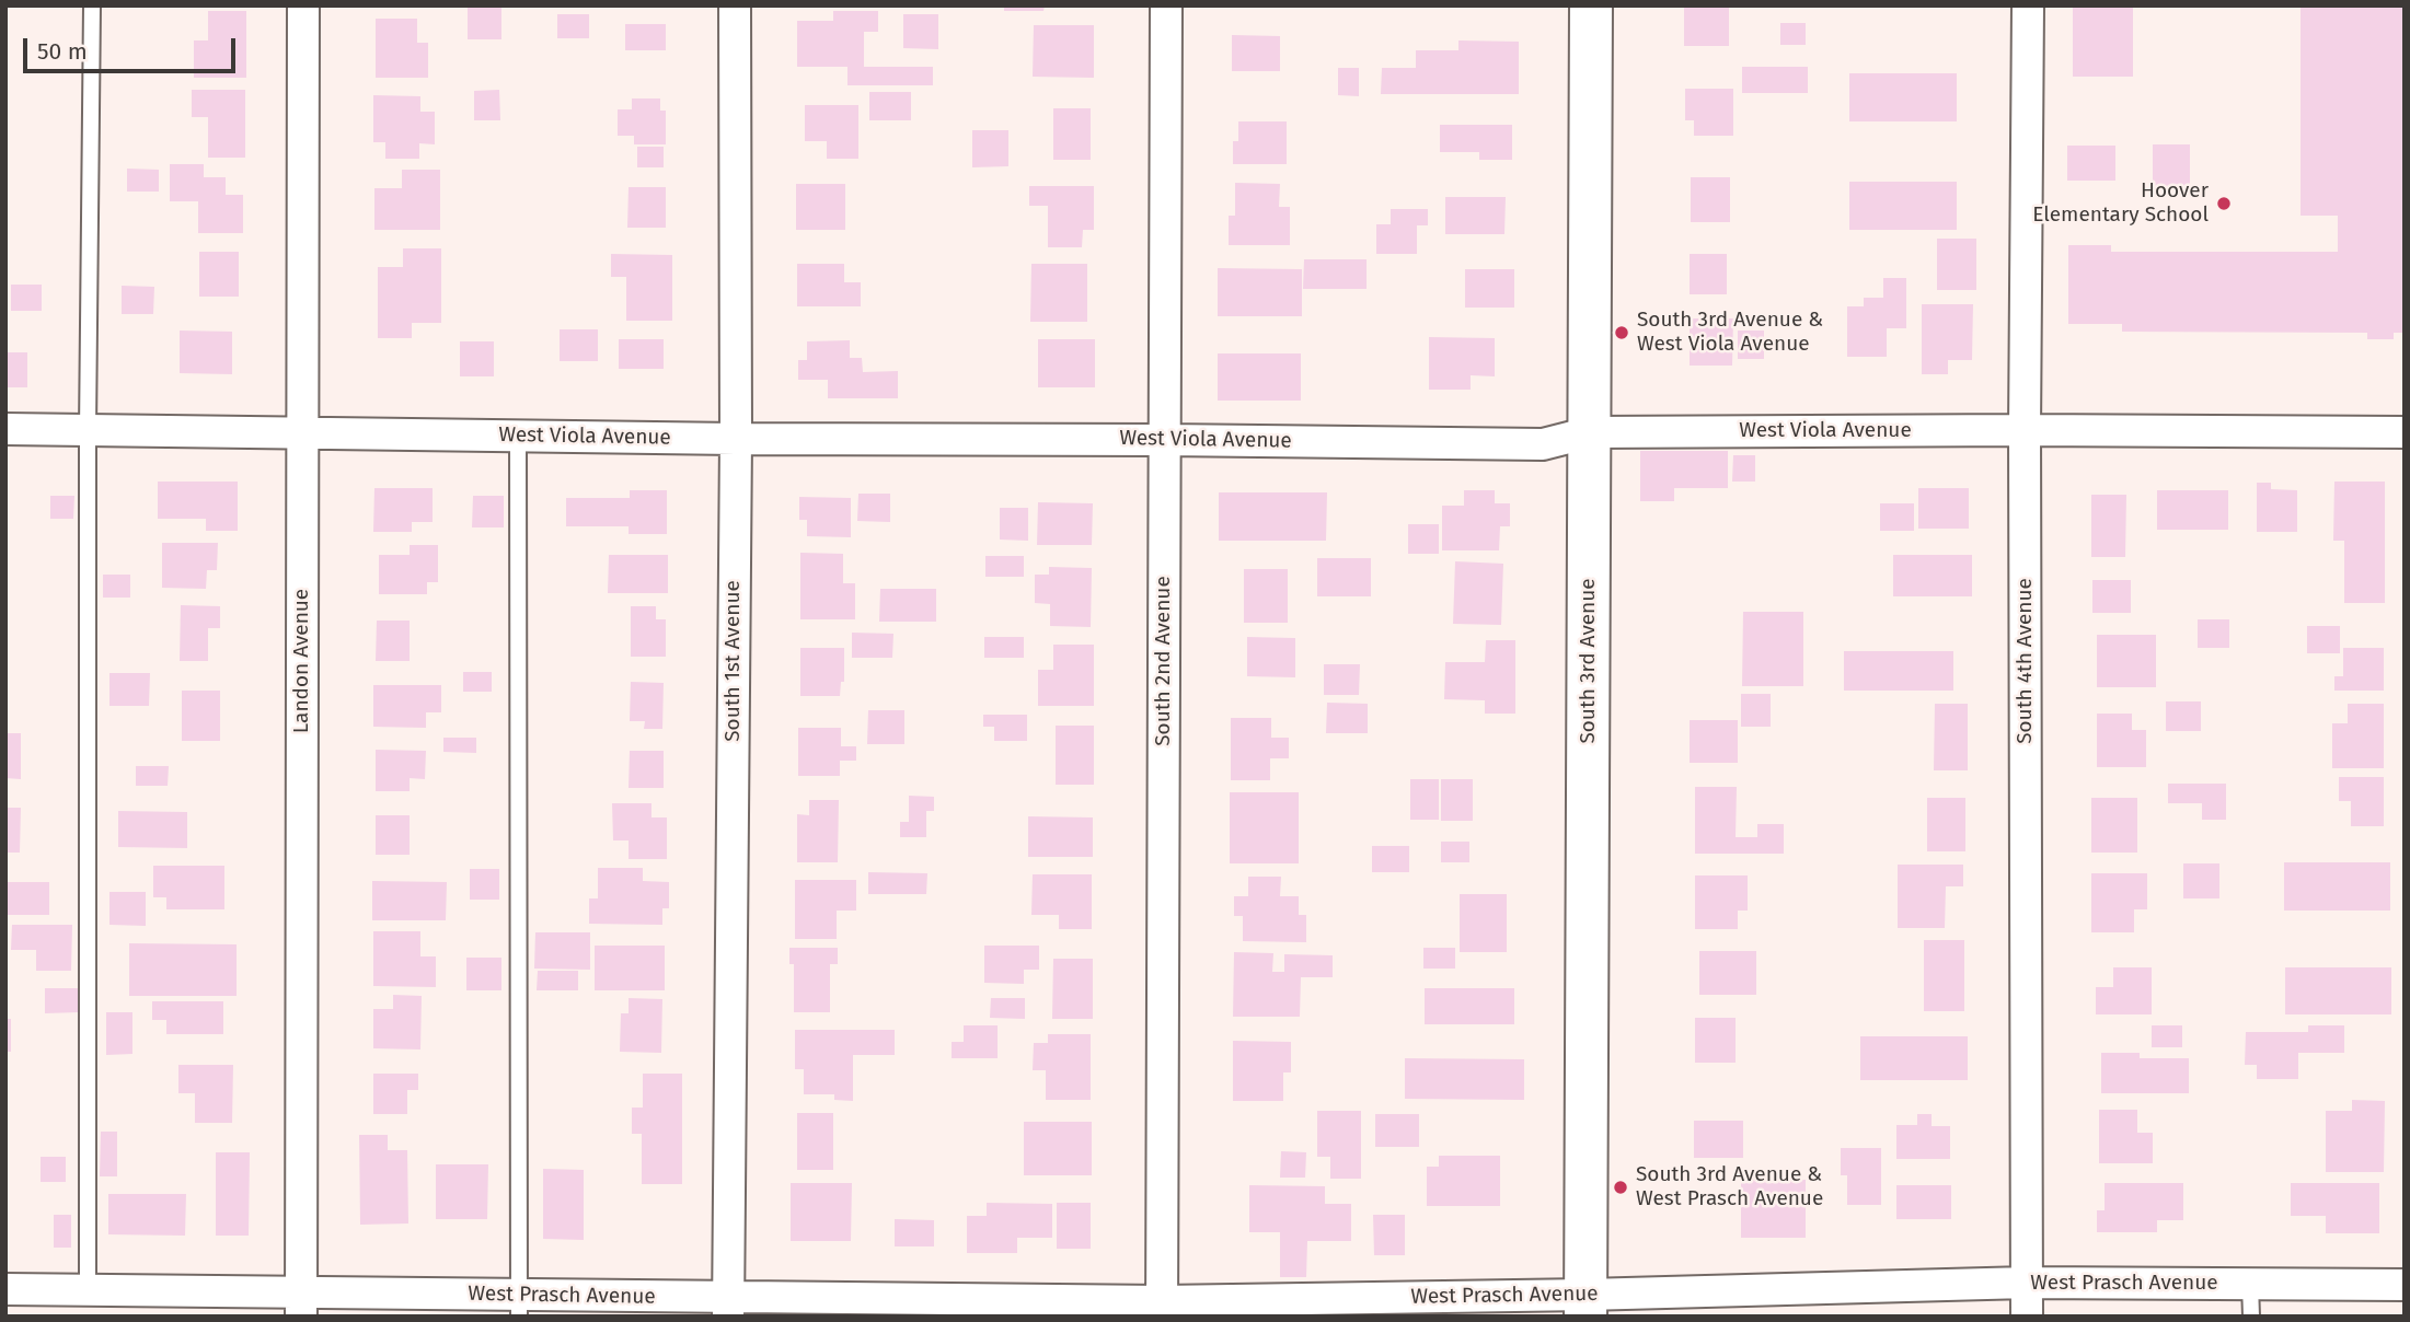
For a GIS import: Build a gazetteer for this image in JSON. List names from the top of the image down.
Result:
{
  "streets": {
    "street": [
      "West Viola Avenue",
      "Landon Avenue",
      "South 1st Avenue",
      "South 2nd Avenue",
      "South 3rd Avenue",
      "South 4th Avenue",
      "West Prasch Avenue"
    ]
  },
  "crossings": [
    ["West Viola Avenue", "Landon Avenue"],
    ["West Viola Avenue", "South 1st Avenue"],
    ["West Viola Avenue", "South 2nd Avenue"],
    ["West Viola Avenue", "South 3rd Avenue"],
    ["West Viola Avenue", "South 4th Avenue"],
    ["Landon Avenue", "West Prasch Avenue"],
    ["South 1st Avenue", "West Prasch Avenue"],
    ["South 2nd Avenue", "West Prasch Avenue"],
    ["South 3rd Avenue", "West Prasch Avenue"],
    ["South 4th Avenue", "West Prasch Avenue"]
  ],
  "places": ["Hoover Elementary School", "South 3rd Avenue & West Viola Avenue", "South 3rd Avenue & West Prasch Avenue"],
  "scale_bar": "50 m"
}
